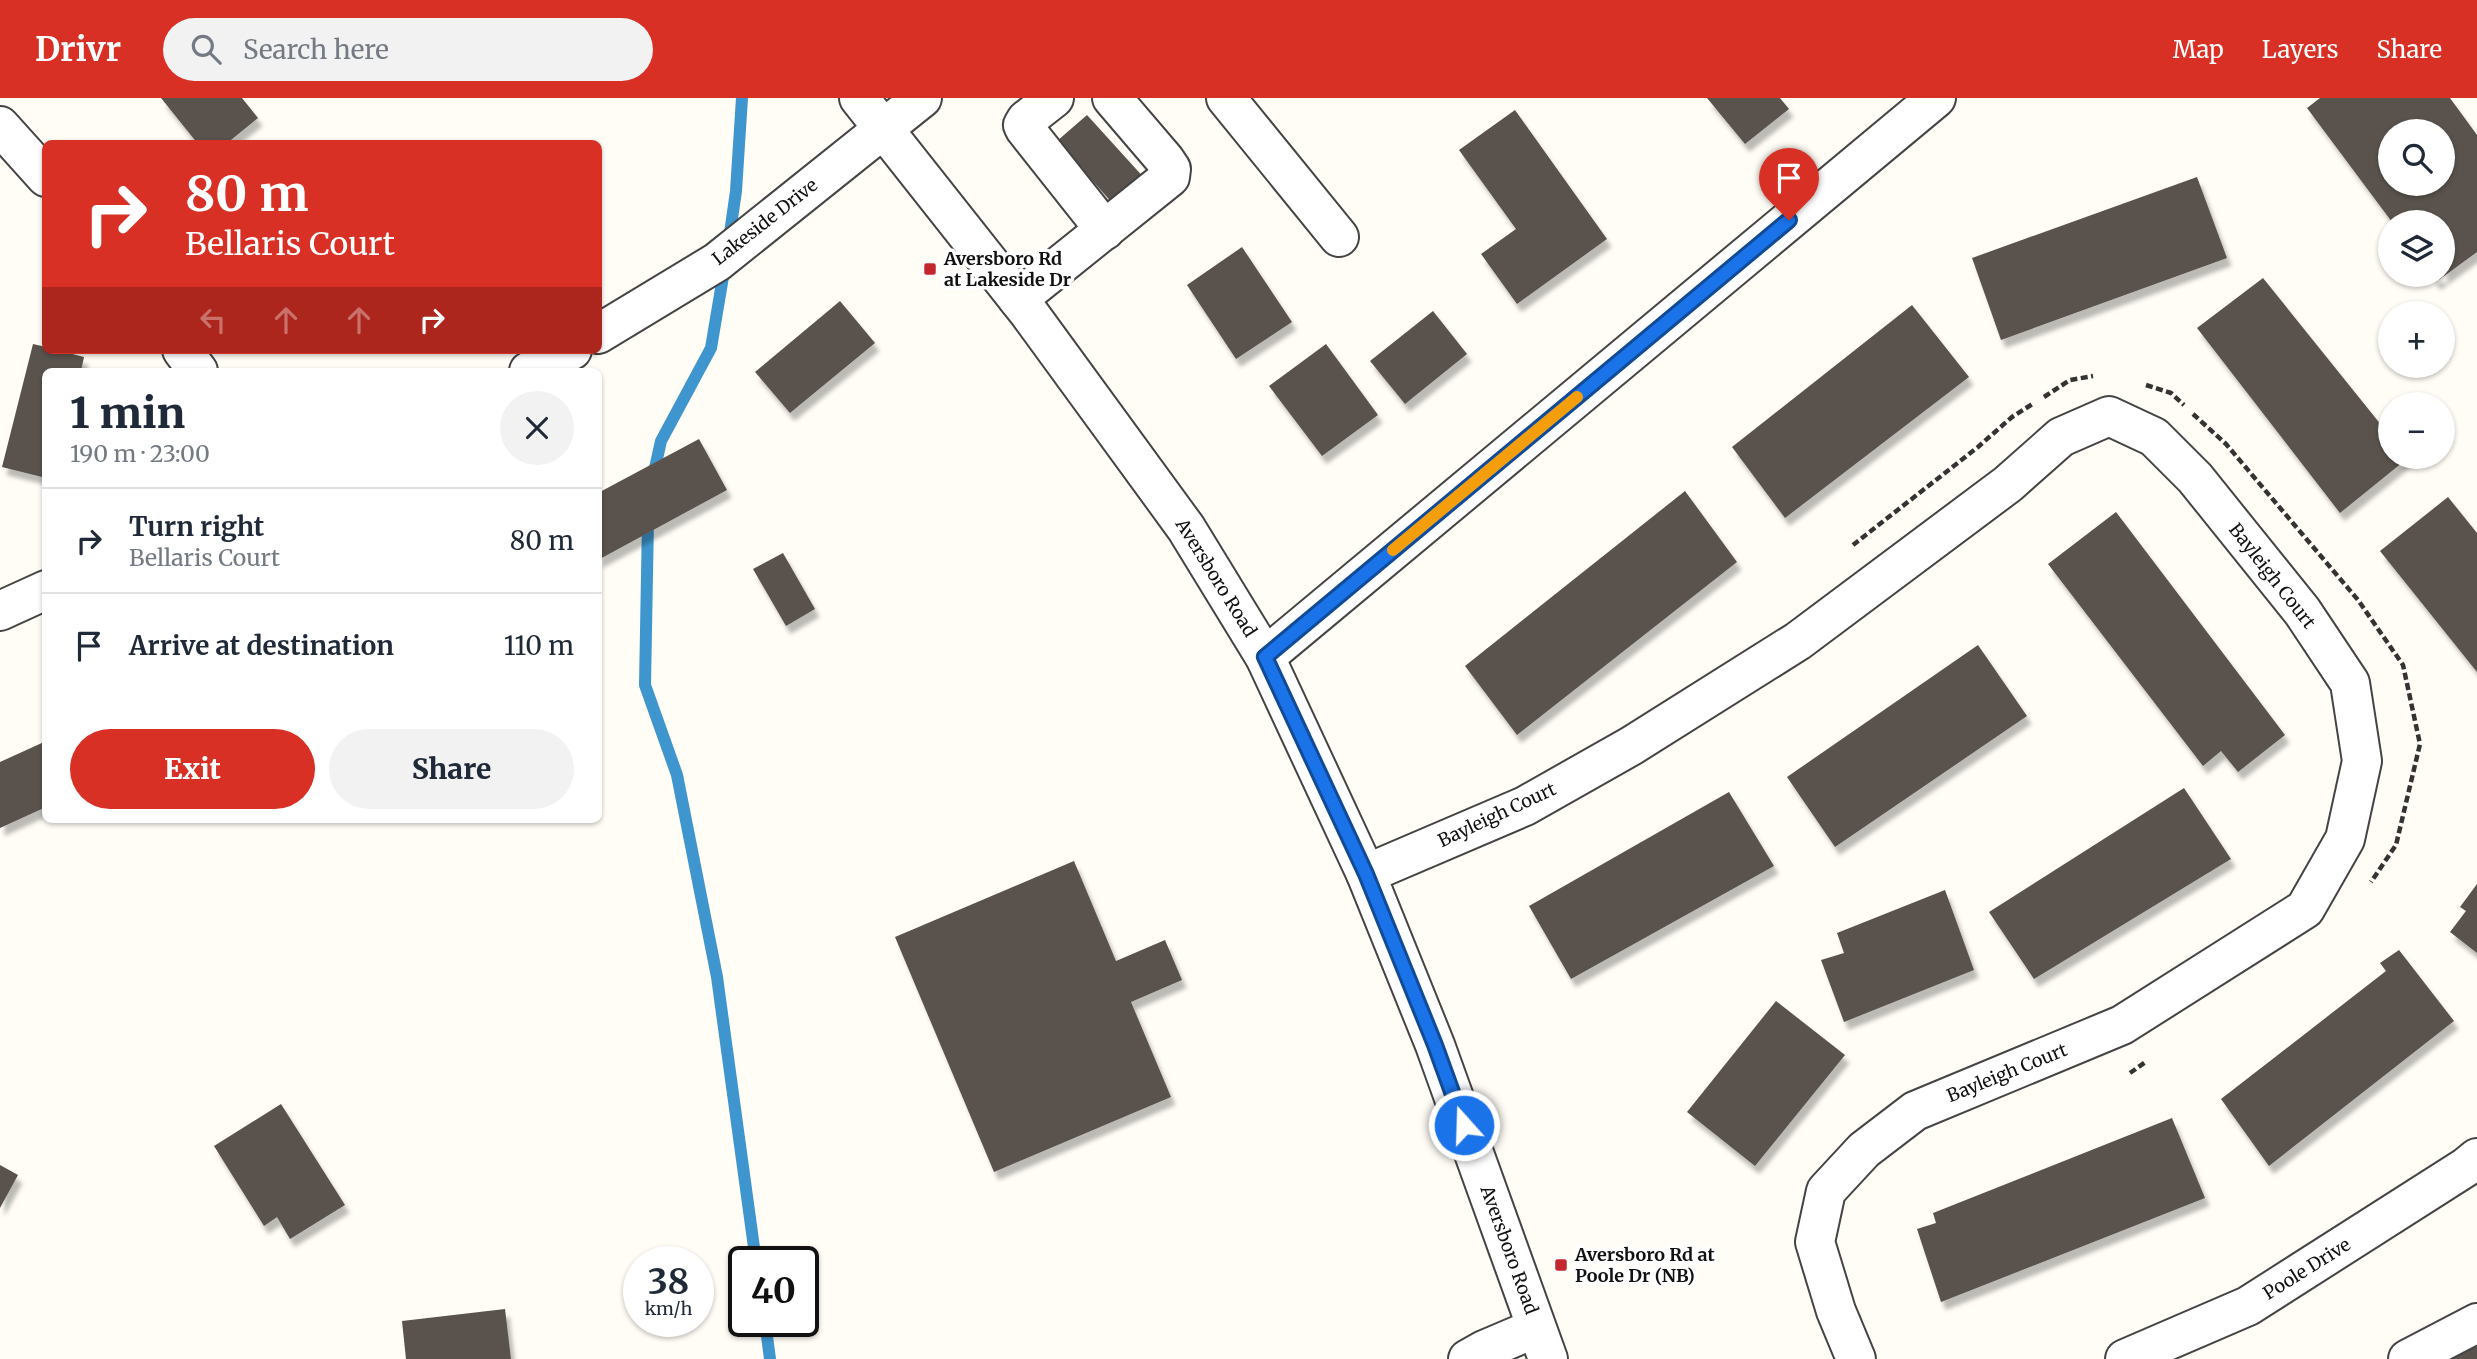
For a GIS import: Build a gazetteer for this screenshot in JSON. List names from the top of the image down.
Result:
{
  "streets": {
    "street": [
      "Lakeside Drive",
      "Bayleigh Court",
      "Aversboro Road",
      "Poole Drive"
    ]
  },
  "crossings": [
    ["Lakeside Drive", "Aversboro Road"],
    ["Bayleigh Court", "Aversboro Road"]
  ],
  "places": {
    "transit": ["Aversboro Rd at Lakeside Dr", "Aversboro Rd at Poole Dr (NB)"]
  },
  "page": {
    "header": "Drivr",
    "search": "Search here",
    "nav": ["Map", "Layers", "Share"],
    "map_buttons": ["+", "−"],
    "turn": ["80 m", "Bellaris Court"],
    "heading": ["1 min", "190 m · 23:00"],
    "list": [
      {
        "name": "Turn right",
        "note": "Bellaris Court",
        "value": "80 m"
      },
      {
        "name": "Arrive at destination",
        "value": "110 m"
      }
    ],
    "buttons": ["Exit", "Share"],
    "speed": "38 km/h",
    "limit": "40"
  }
}
